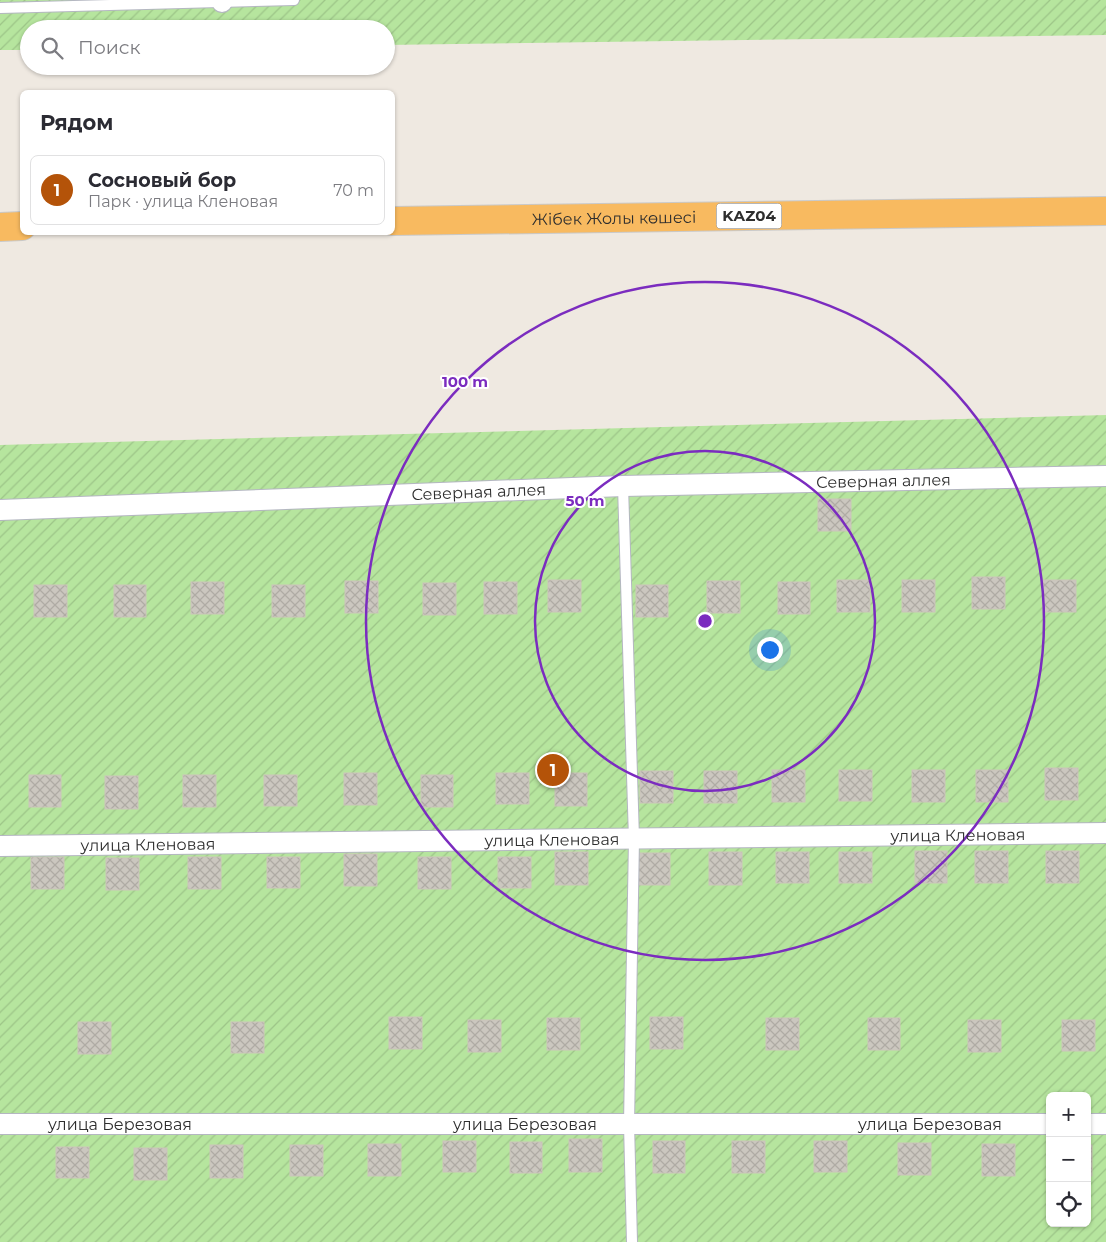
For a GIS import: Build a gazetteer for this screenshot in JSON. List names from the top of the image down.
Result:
{
  "streets": {
    "highway": ["KАZ04", "Жібек Жолы көшесі"],
    "street": ["Северная аллея", "улица Кленовая", "улица Березовая"]
  },
  "page": {
    "search": "Поиск",
    "heading": "Рядом",
    "list": [
      {
        "mark": "1",
        "name": "Сосновый бор",
        "note": "Парк · улица Кленовая",
        "value": "70 m"
      }
    ],
    "pins": "1",
    "map_buttons": ["+", "−"]
  },
  "rings": ["100 m", "50 m"]
}
